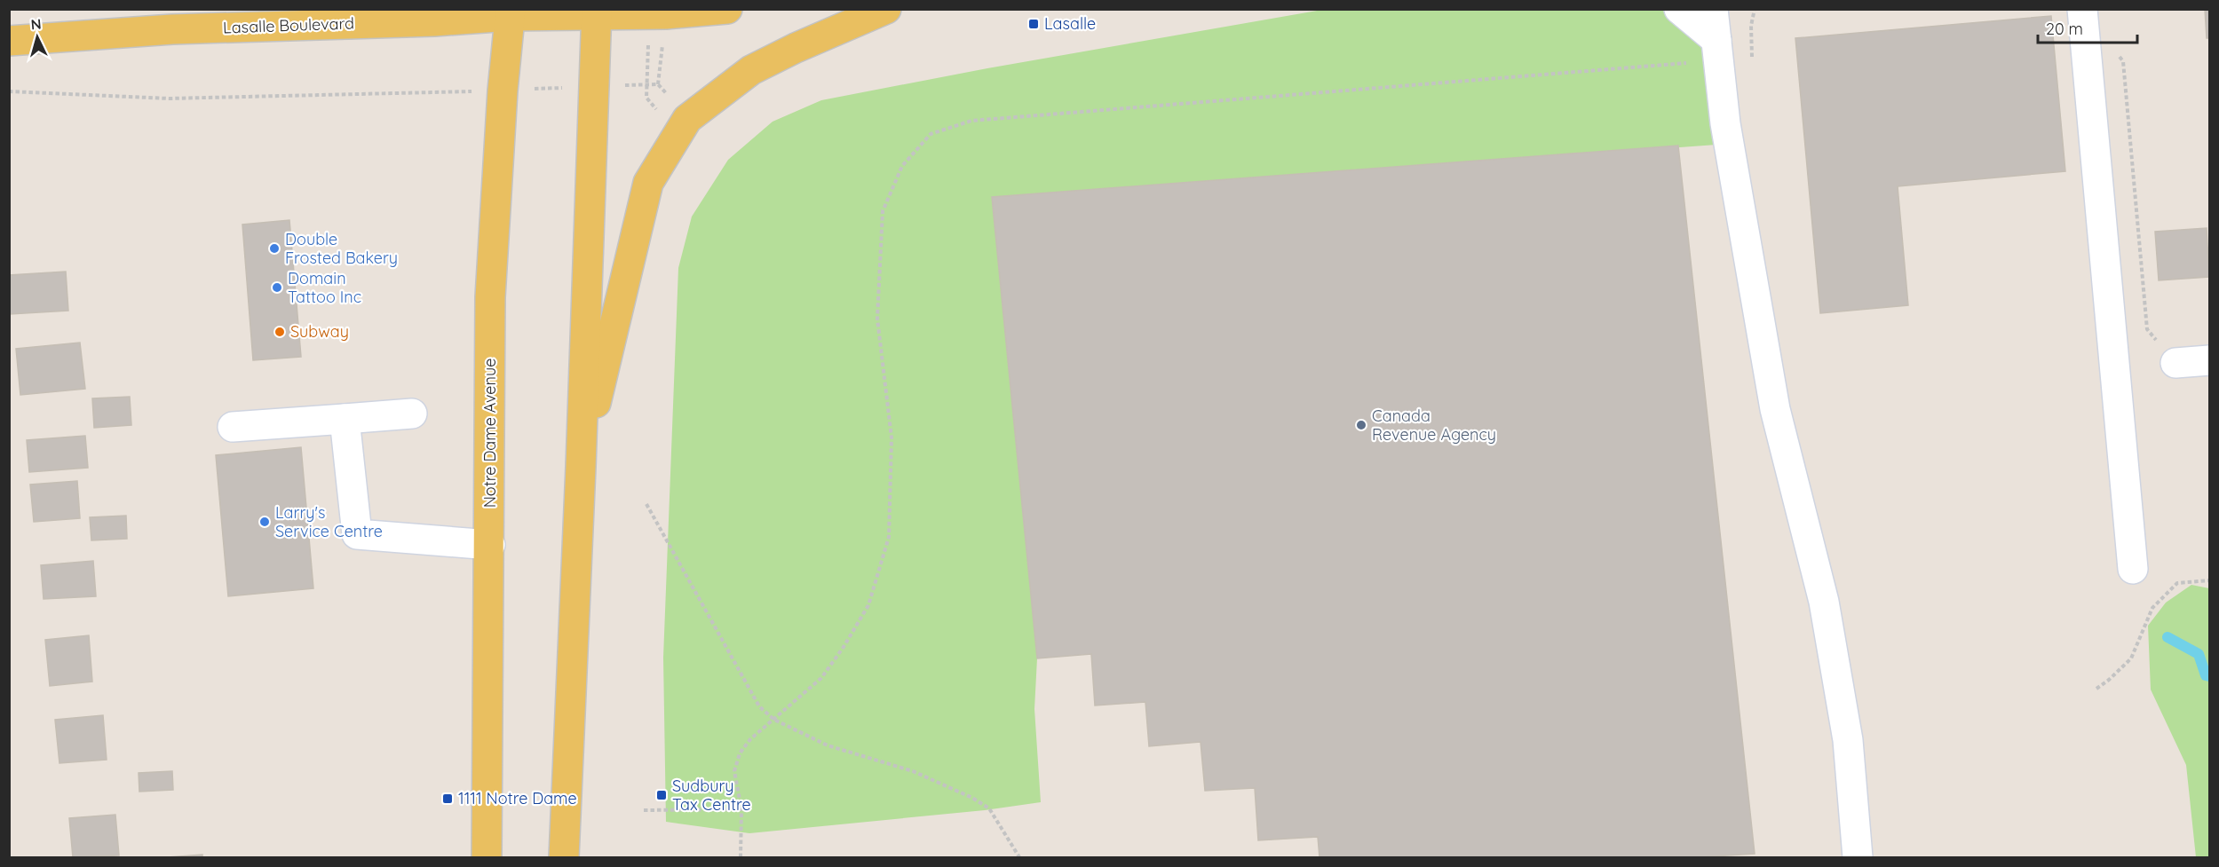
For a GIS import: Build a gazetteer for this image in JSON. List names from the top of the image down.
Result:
{
  "streets": {
    "main road": ["Lasalle Boulevard", "Notre Dame Avenue"]
  },
  "crossings": [
    ["Lasalle Boulevard", "Notre Dame Avenue"]
  ],
  "places": {
    "transit": ["Lasalle", "Sudbury Tax Centre", "1111 Notre Dame"],
    "other": [
      "Double Frosted Bakery",
      "Domain Tattoo Inc",
      "Subway",
      "Canada Revenue Agency",
      "Larry's Service Centre"
    ]
  },
  "scale_bar": "20 m",
  "north": "top"
}
